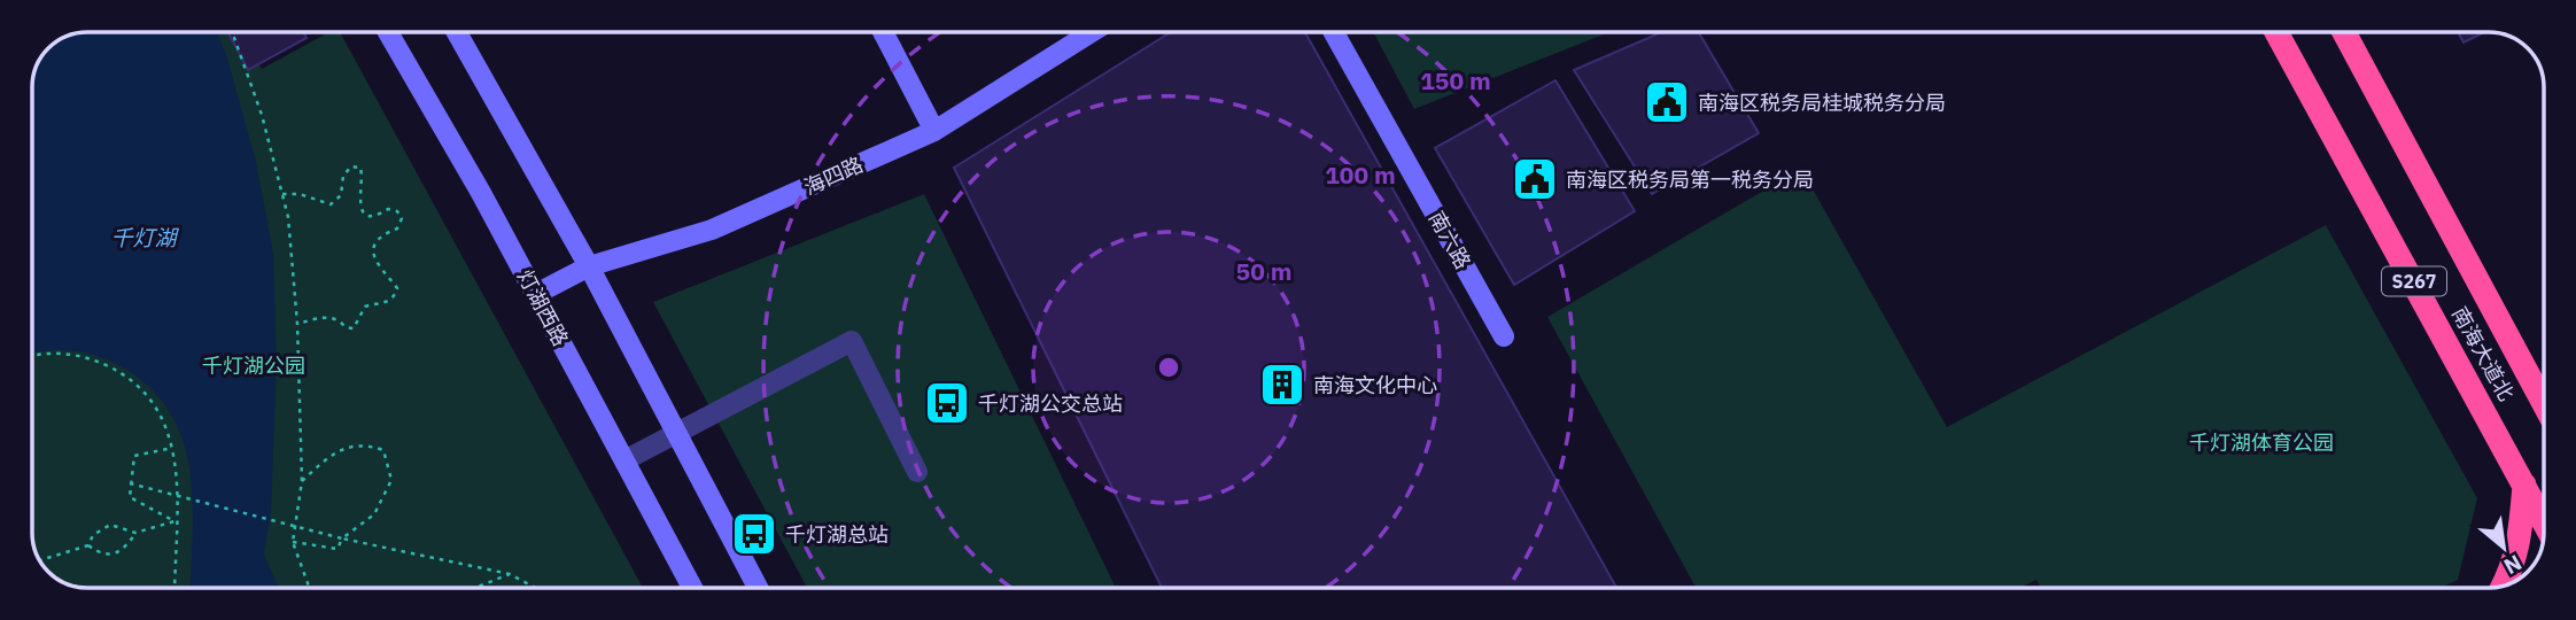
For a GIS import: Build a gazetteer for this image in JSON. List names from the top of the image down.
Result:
{
  "streets": {
    "highway": ["S267", "南海大道北"],
    "main road": ["海四路", "南六路", "灯湖西路"]
  },
  "crossings": [
    ["海四路", "灯湖西路"]
  ],
  "water": ["千灯湖"],
  "parks": ["千灯湖公园", "千灯湖体育公园"],
  "places": {
    "public building": ["南海区税务局桂城税务分局", "南海区税务局第一税务分局"],
    "building": ["南海文化中心"],
    "bus stop": ["千灯湖公交总站", "千灯湖总站"]
  },
  "north": "bottom right",
  "rings": ["150 m", "100 m", "50 m"]
}
